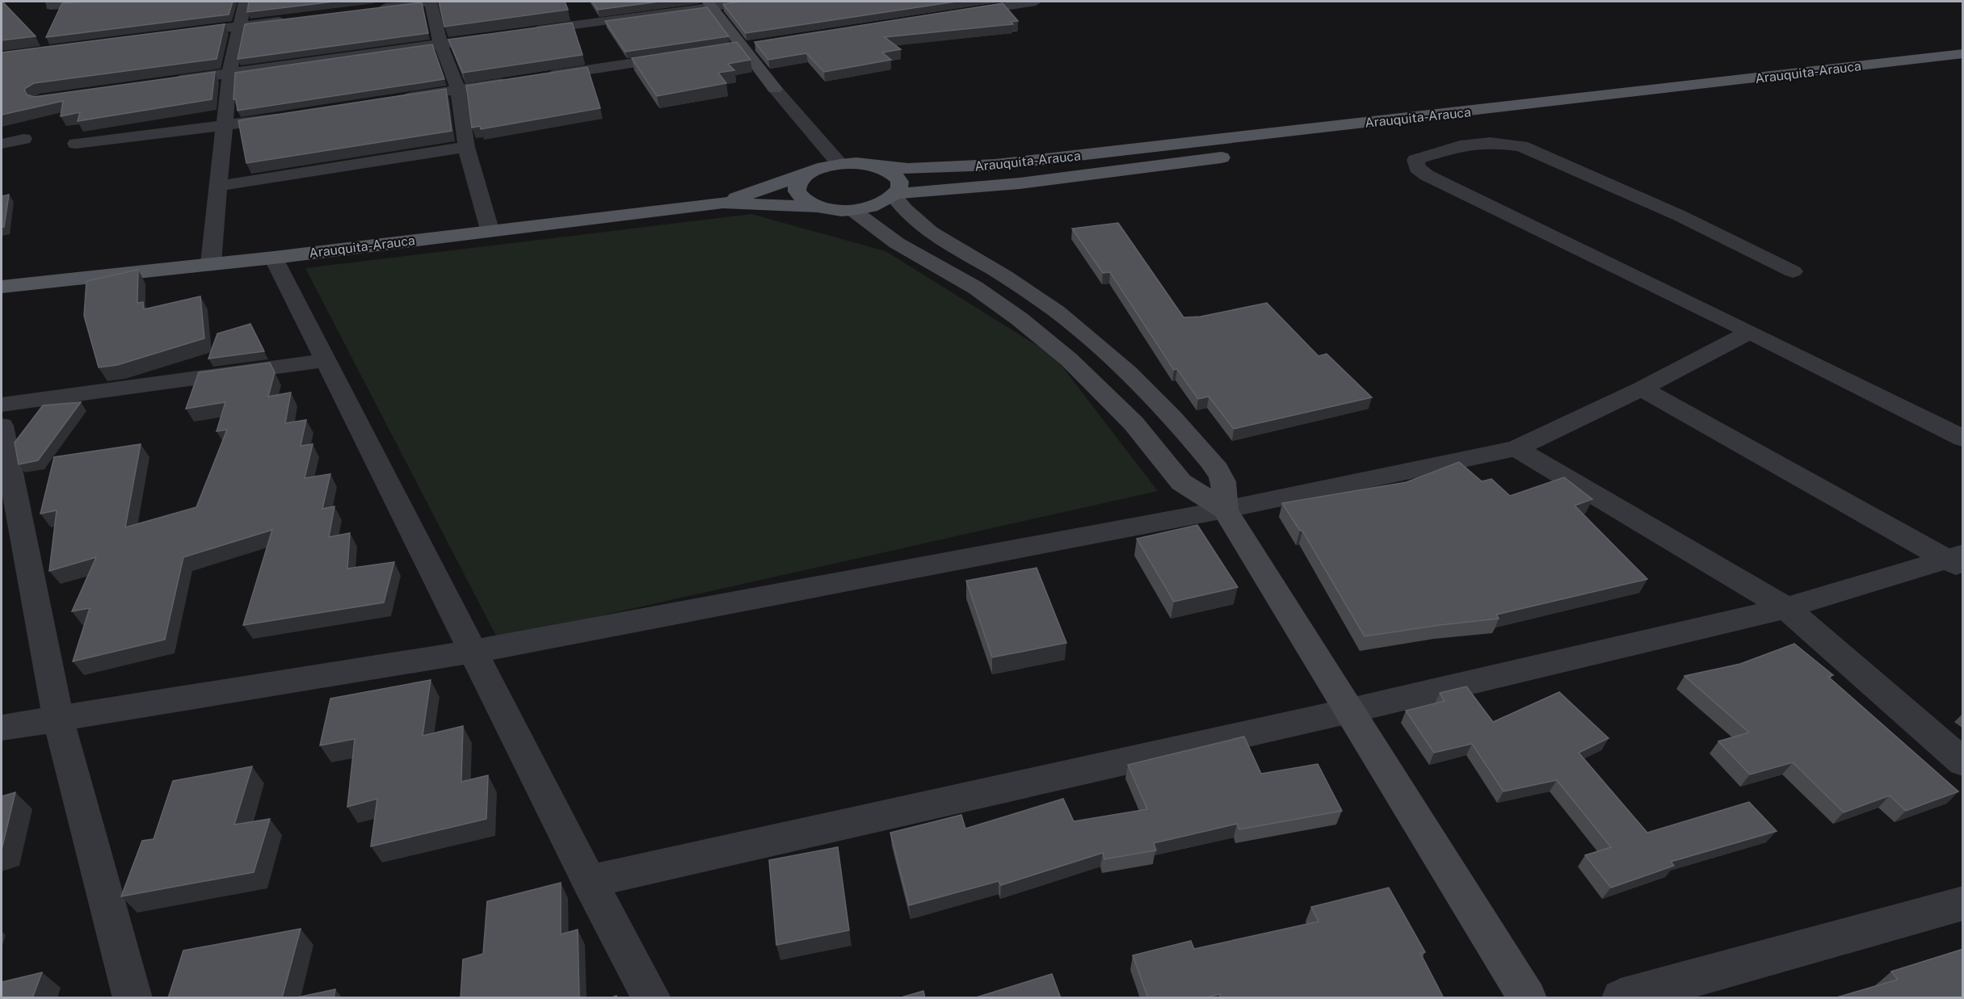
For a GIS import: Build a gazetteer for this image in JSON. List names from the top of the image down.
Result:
{
  "streets": {
    "main road": ["Arauquita-Arauca"]
  }
}
